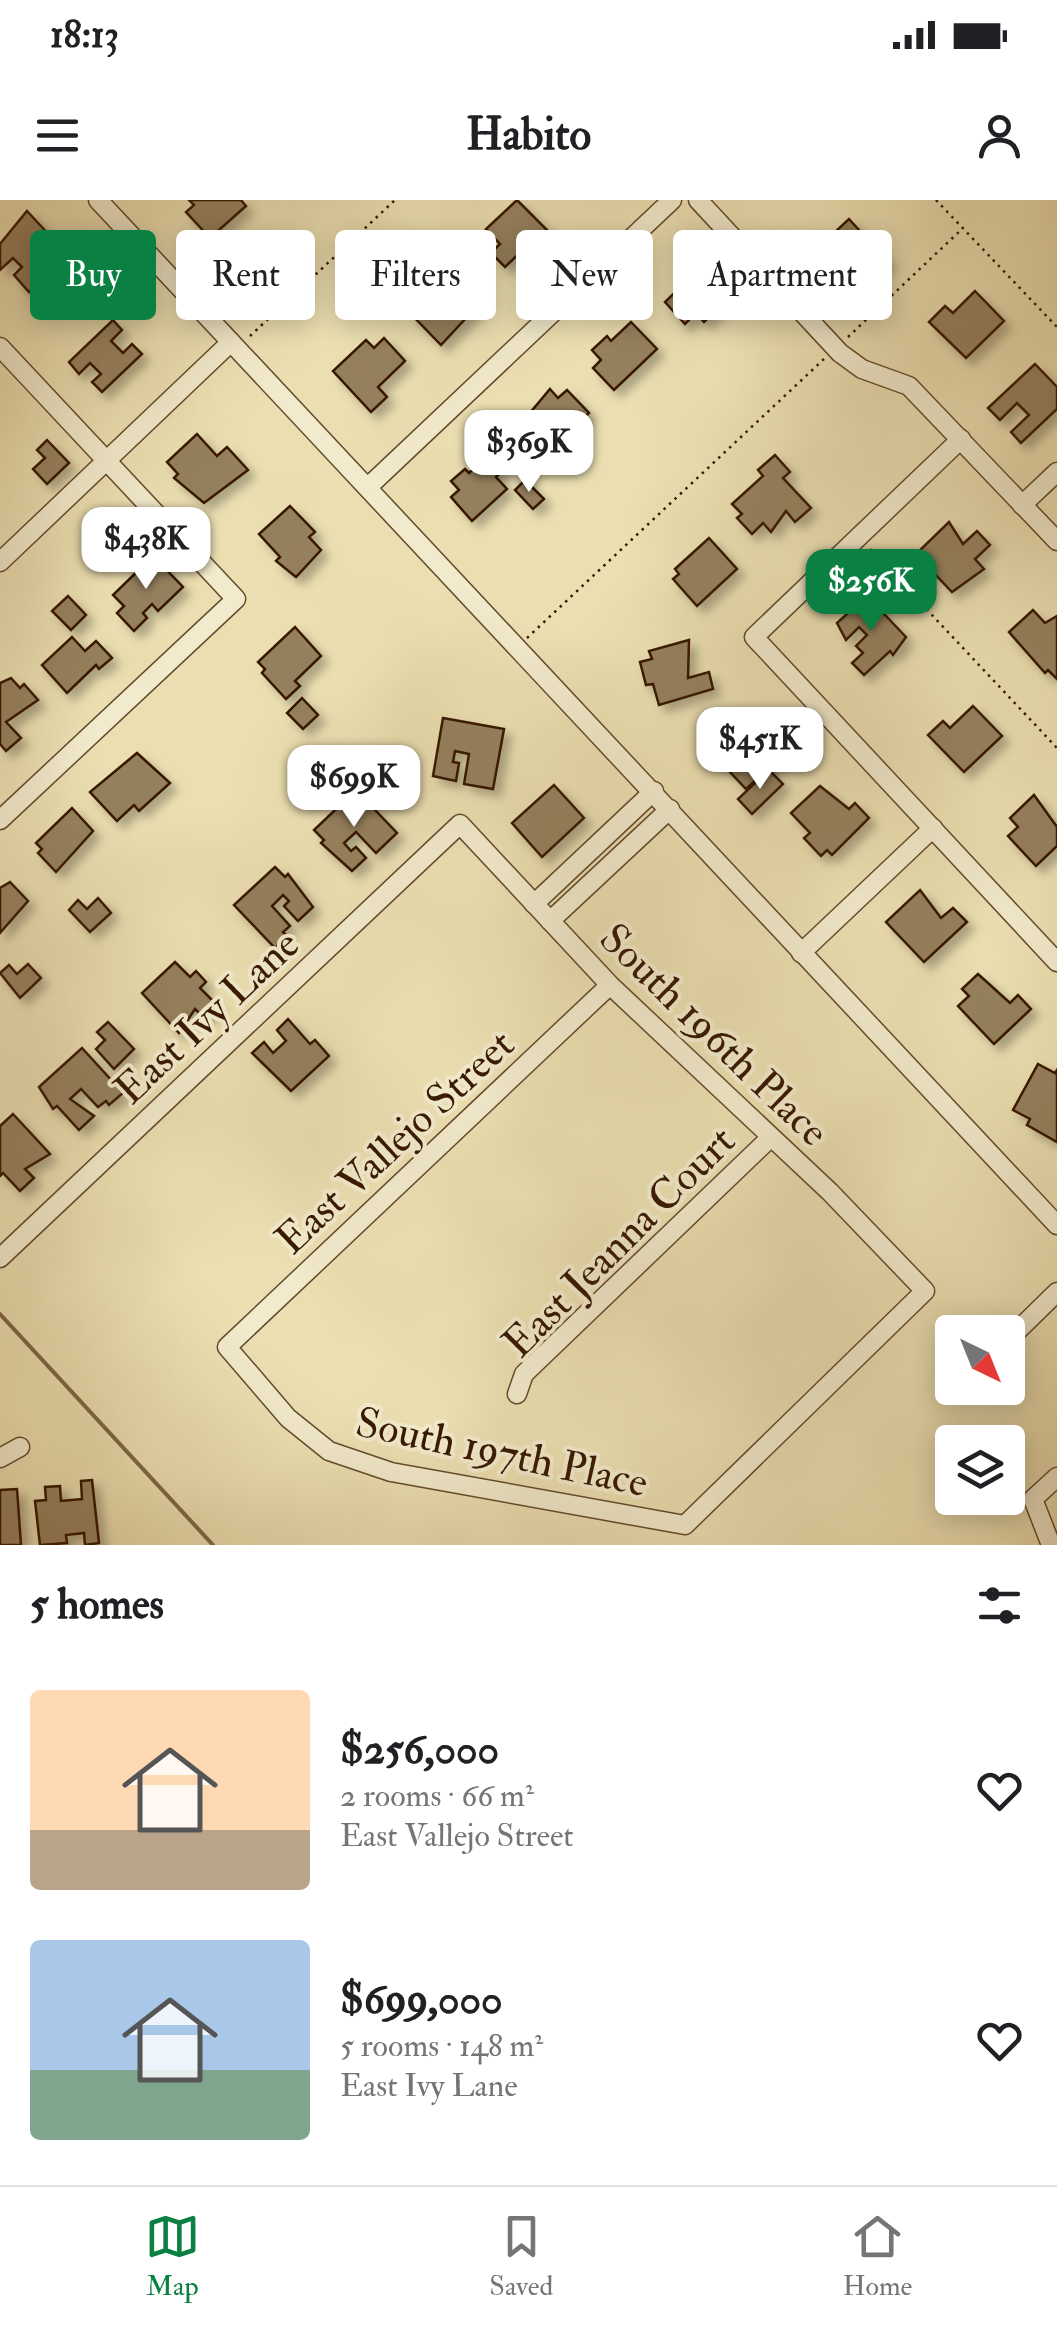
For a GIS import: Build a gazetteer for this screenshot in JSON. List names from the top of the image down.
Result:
{
  "streets": {
    "street": [
      "East Ivy Lane",
      "South 196th Place",
      "East Vallejo Street",
      "East Jeanna Court",
      "South 197th Place"
    ]
  },
  "crossings": [
    ["East Ivy Lane", "South 196th Place"],
    ["South 196th Place", "East Vallejo Street"],
    ["South 196th Place", "East Jeanna Court"],
    ["South 196th Place", "South 197th Place"],
    ["East Vallejo Street", "South 197th Place"]
  ],
  "north": "bottom right",
  "page": {
    "status": "18:13",
    "header": "Habito",
    "chip": [
      "Buy",
      "Rent",
      "Filters",
      "New",
      "Apartment"
    ],
    "price": [
      "$369K",
      "$438K",
      "$256K",
      "$451K",
      "$699K"
    ],
    "heading": "5 homes",
    "list": [
      {
        "name": "$256,000",
        "note": "2 rooms · 66 m² · East Vallejo Street"
      },
      {
        "name": "$699,000",
        "note": "5 rooms · 148 m² · East Ivy Lane"
      }
    ],
    "tabs": ["Map", "Saved", "Home"]
  }
}
